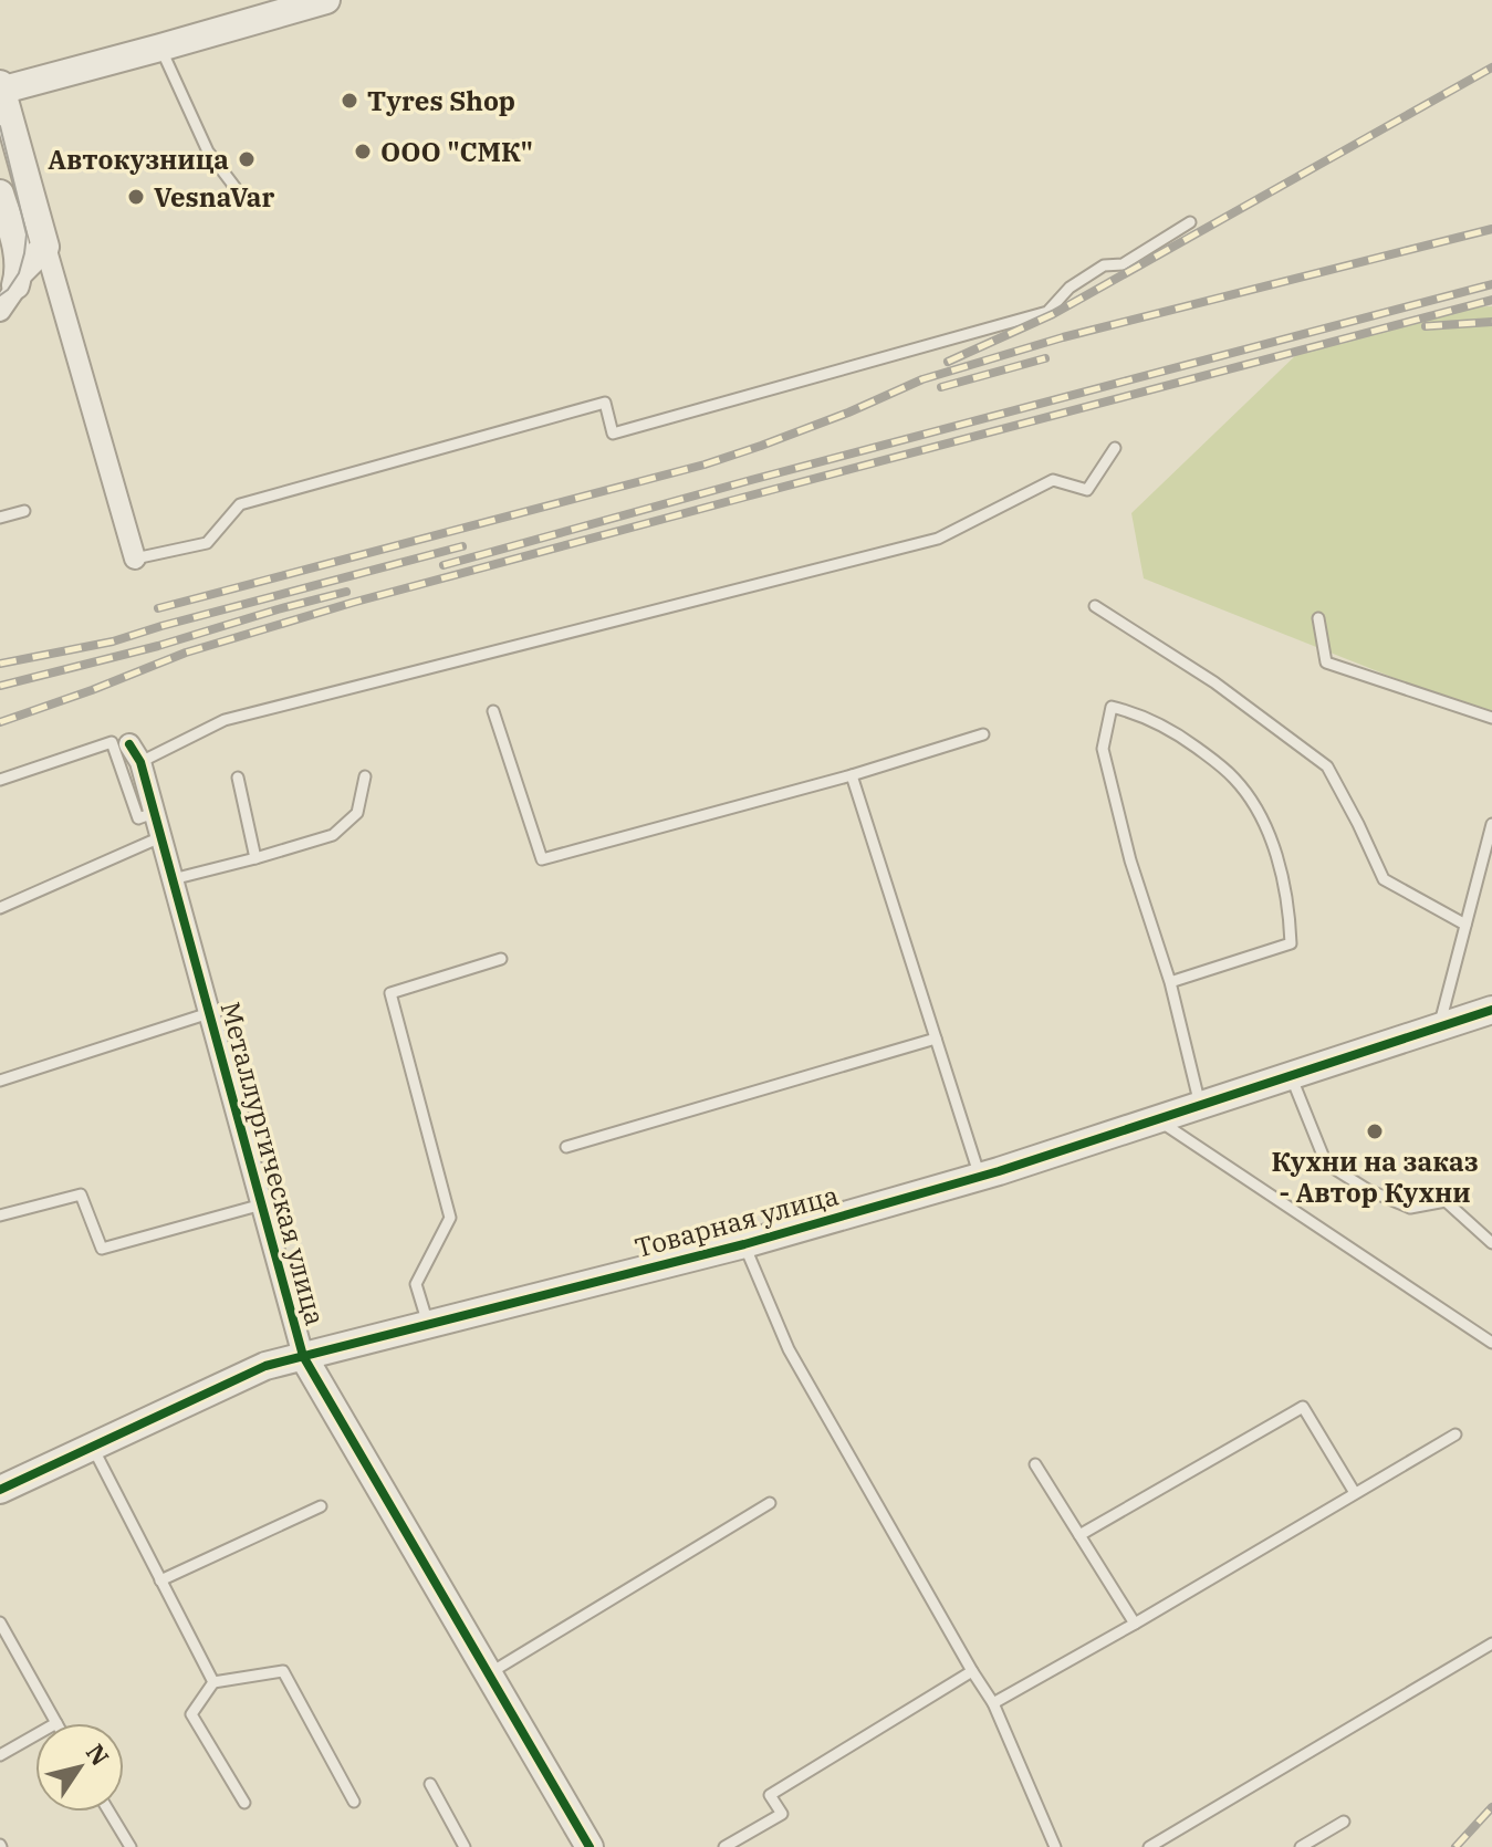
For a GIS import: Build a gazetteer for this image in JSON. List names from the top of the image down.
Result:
{
  "streets": {
    "street": ["Металлургическая улица", "Товарная улица"]
  },
  "crossings": [
    ["Металлургическая улица", "Товарная улица"]
  ],
  "places": [
    "Tyres Shop",
    "ООО \"СМК\"",
    "Автокузница",
    "VesnaVar",
    "Кухни на заказ - Автор Кухни"
  ],
  "north": "top right"
}
